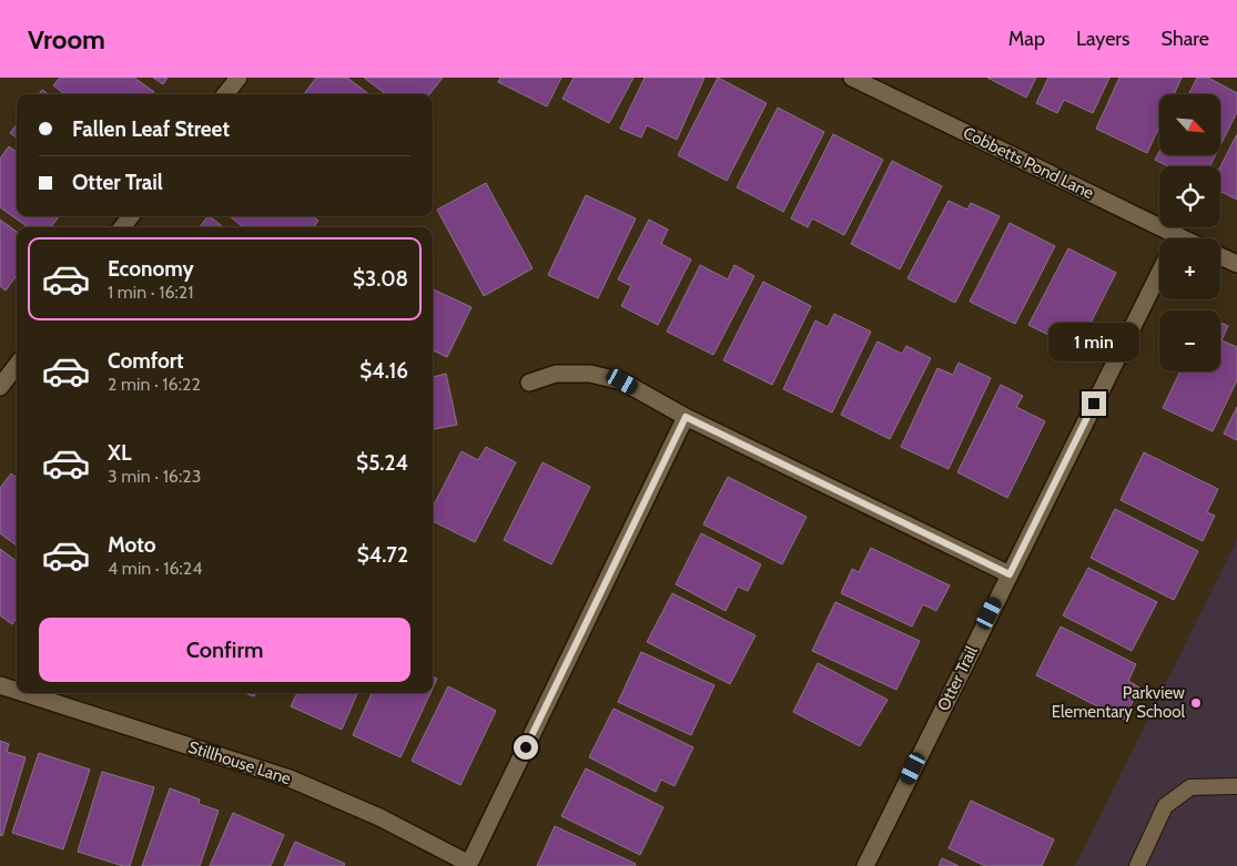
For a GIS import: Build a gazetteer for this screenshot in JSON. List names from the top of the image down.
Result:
{
  "streets": {
    "street": ["Cobbetts Pond Lane", "Otter Trail", "Stillhouse Lane"]
  },
  "places": ["Parkview Elementary School"],
  "north": "bottom right",
  "page": {
    "header": "Vroom",
    "nav": ["Map", "Layers", "Share"],
    "map_buttons": ["+", "−"],
    "banner": ["Fallen Leaf Street", "Otter Trail"],
    "list": [
      {
        "name": "Economy",
        "note": "1 min · 16:21",
        "value": "$3.08"
      },
      {
        "name": "Comfort",
        "note": "2 min · 16:22",
        "value": "$4.16"
      },
      {
        "name": "XL",
        "note": "3 min · 16:23",
        "value": "$5.24"
      },
      {
        "name": "Moto",
        "note": "4 min · 16:24",
        "value": "$4.72"
      }
    ],
    "bubble": "1 min",
    "buttons": "Confirm"
  }
}
